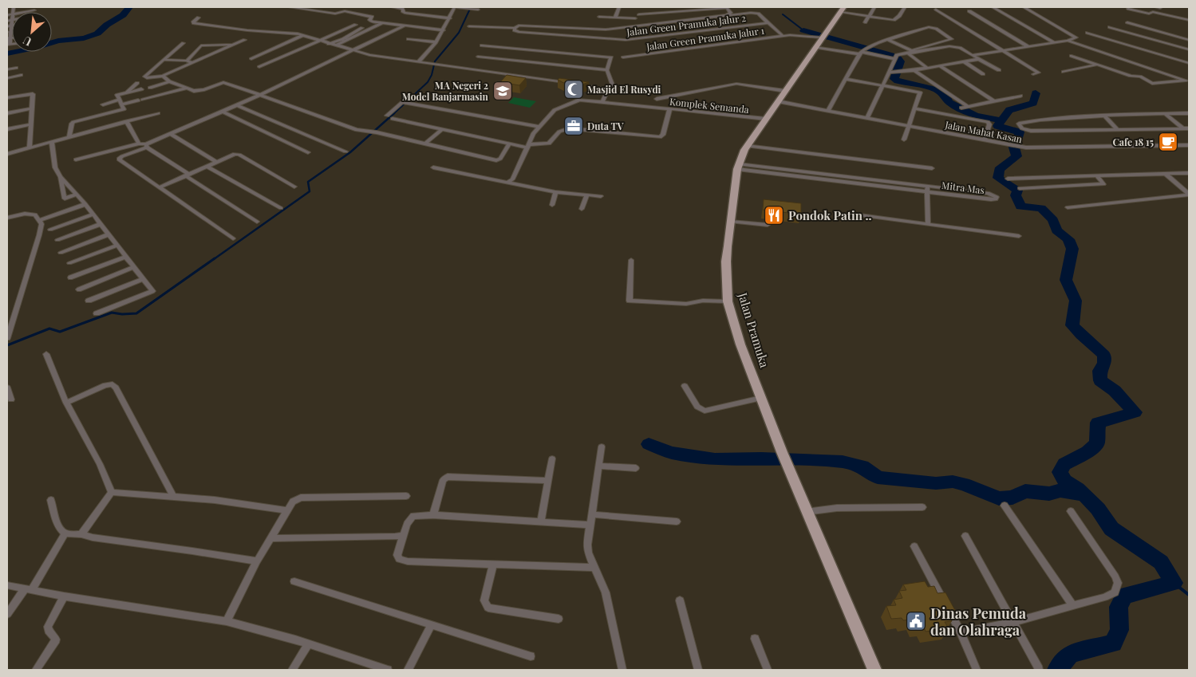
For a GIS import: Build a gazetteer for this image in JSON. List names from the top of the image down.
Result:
{
  "streets": {
    "main road": ["Jalan Pramuka"],
    "street": [
      "Jalan Green Pramuka Jalur 2",
      "Jalan Green Pramuka Jalur 1",
      "Komplek Semanda",
      "Jalan Mahat Kasan",
      "Mitra Mas"
    ]
  },
  "crossings": [
    ["Jalan Green Pramuka Jalur 1", "Jalan Pramuka"],
    ["Komplek Semanda", "Jalan Pramuka"],
    ["Jalan Mahat Kasan", "Jalan Pramuka"],
    ["Mitra Mas", "Jalan Pramuka"]
  ],
  "places": {
    "mosque": ["Masjid El Rusydi"],
    "school or university": ["MA Negeri 2 Model Banjarmasin"],
    "office": ["Duta TV"],
    "cafe": ["Cafe 18 15"],
    "restaurant": ["Pondok Patin .."],
    "public building": ["Dinas Pemuda dan Olahraga"]
  },
  "north": "bottom left"
}
